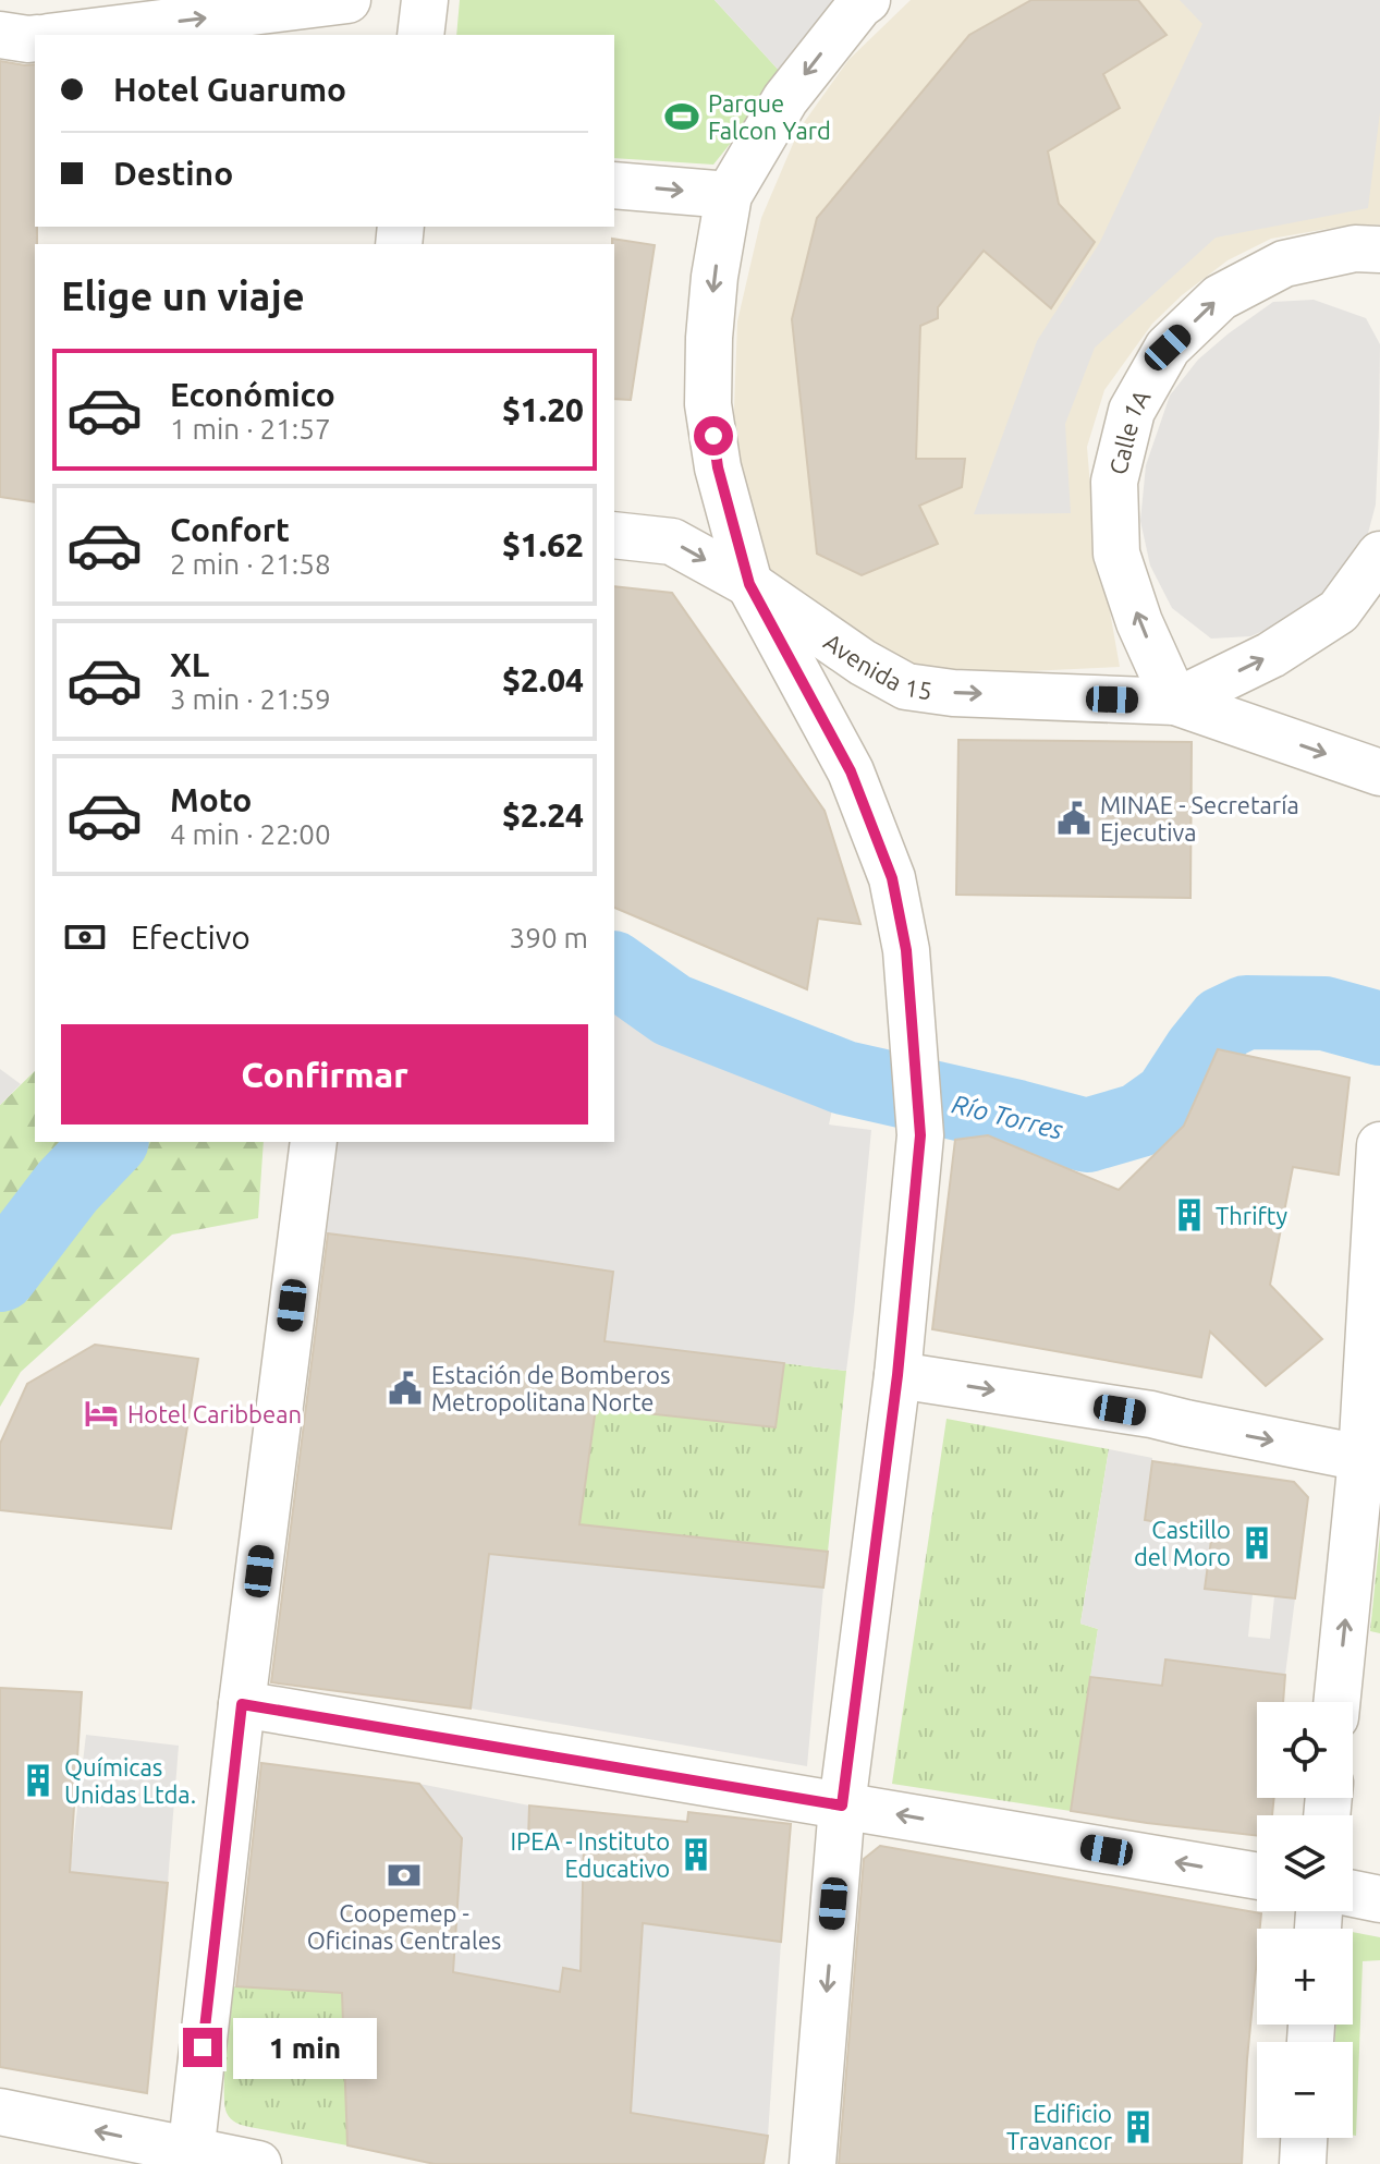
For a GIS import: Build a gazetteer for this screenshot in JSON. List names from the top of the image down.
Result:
{
  "streets": {
    "street": ["Calle 1A", "Avenida 15"]
  },
  "crossings": [
    ["Calle 1A", "Avenida 15"]
  ],
  "one_way": ["Calle 1A", "Avenida 15"],
  "water": ["Río Torres"],
  "places": {
    "sports": ["Parque Falcon Yard"],
    "public building": ["MINAE - Secretaría Ejecutiva", "Estación de Bomberos Metropolitana Norte"],
    "building": [
      "Thrifty",
      "Castillo del Moro",
      "Químicas Unidas Ltda.",
      "IPEA - Instituto Educativo",
      "Edificio Travancor"
    ],
    "hotel": ["Hotel Caribbean"],
    "bank": ["Coopemep - Oficinas Centrales"]
  },
  "page": {
    "banner": ["Hotel Guarumo", "Destino"],
    "heading": "Elige un viaje",
    "list": [
      {
        "name": "Económico",
        "note": "1 min · 21:57",
        "value": "$1.20"
      },
      {
        "name": "Confort",
        "note": "2 min · 21:58",
        "value": "$1.62"
      },
      {
        "name": "XL",
        "note": "3 min · 21:59",
        "value": "$2.04"
      },
      {
        "name": "Moto",
        "note": "4 min · 22:00",
        "value": "$2.24"
      }
    ],
    "pay": ["Efectivo", "390 m"],
    "buttons": "Confirmar",
    "map_buttons": ["+", "−"],
    "bubble": "1 min"
  }
}
